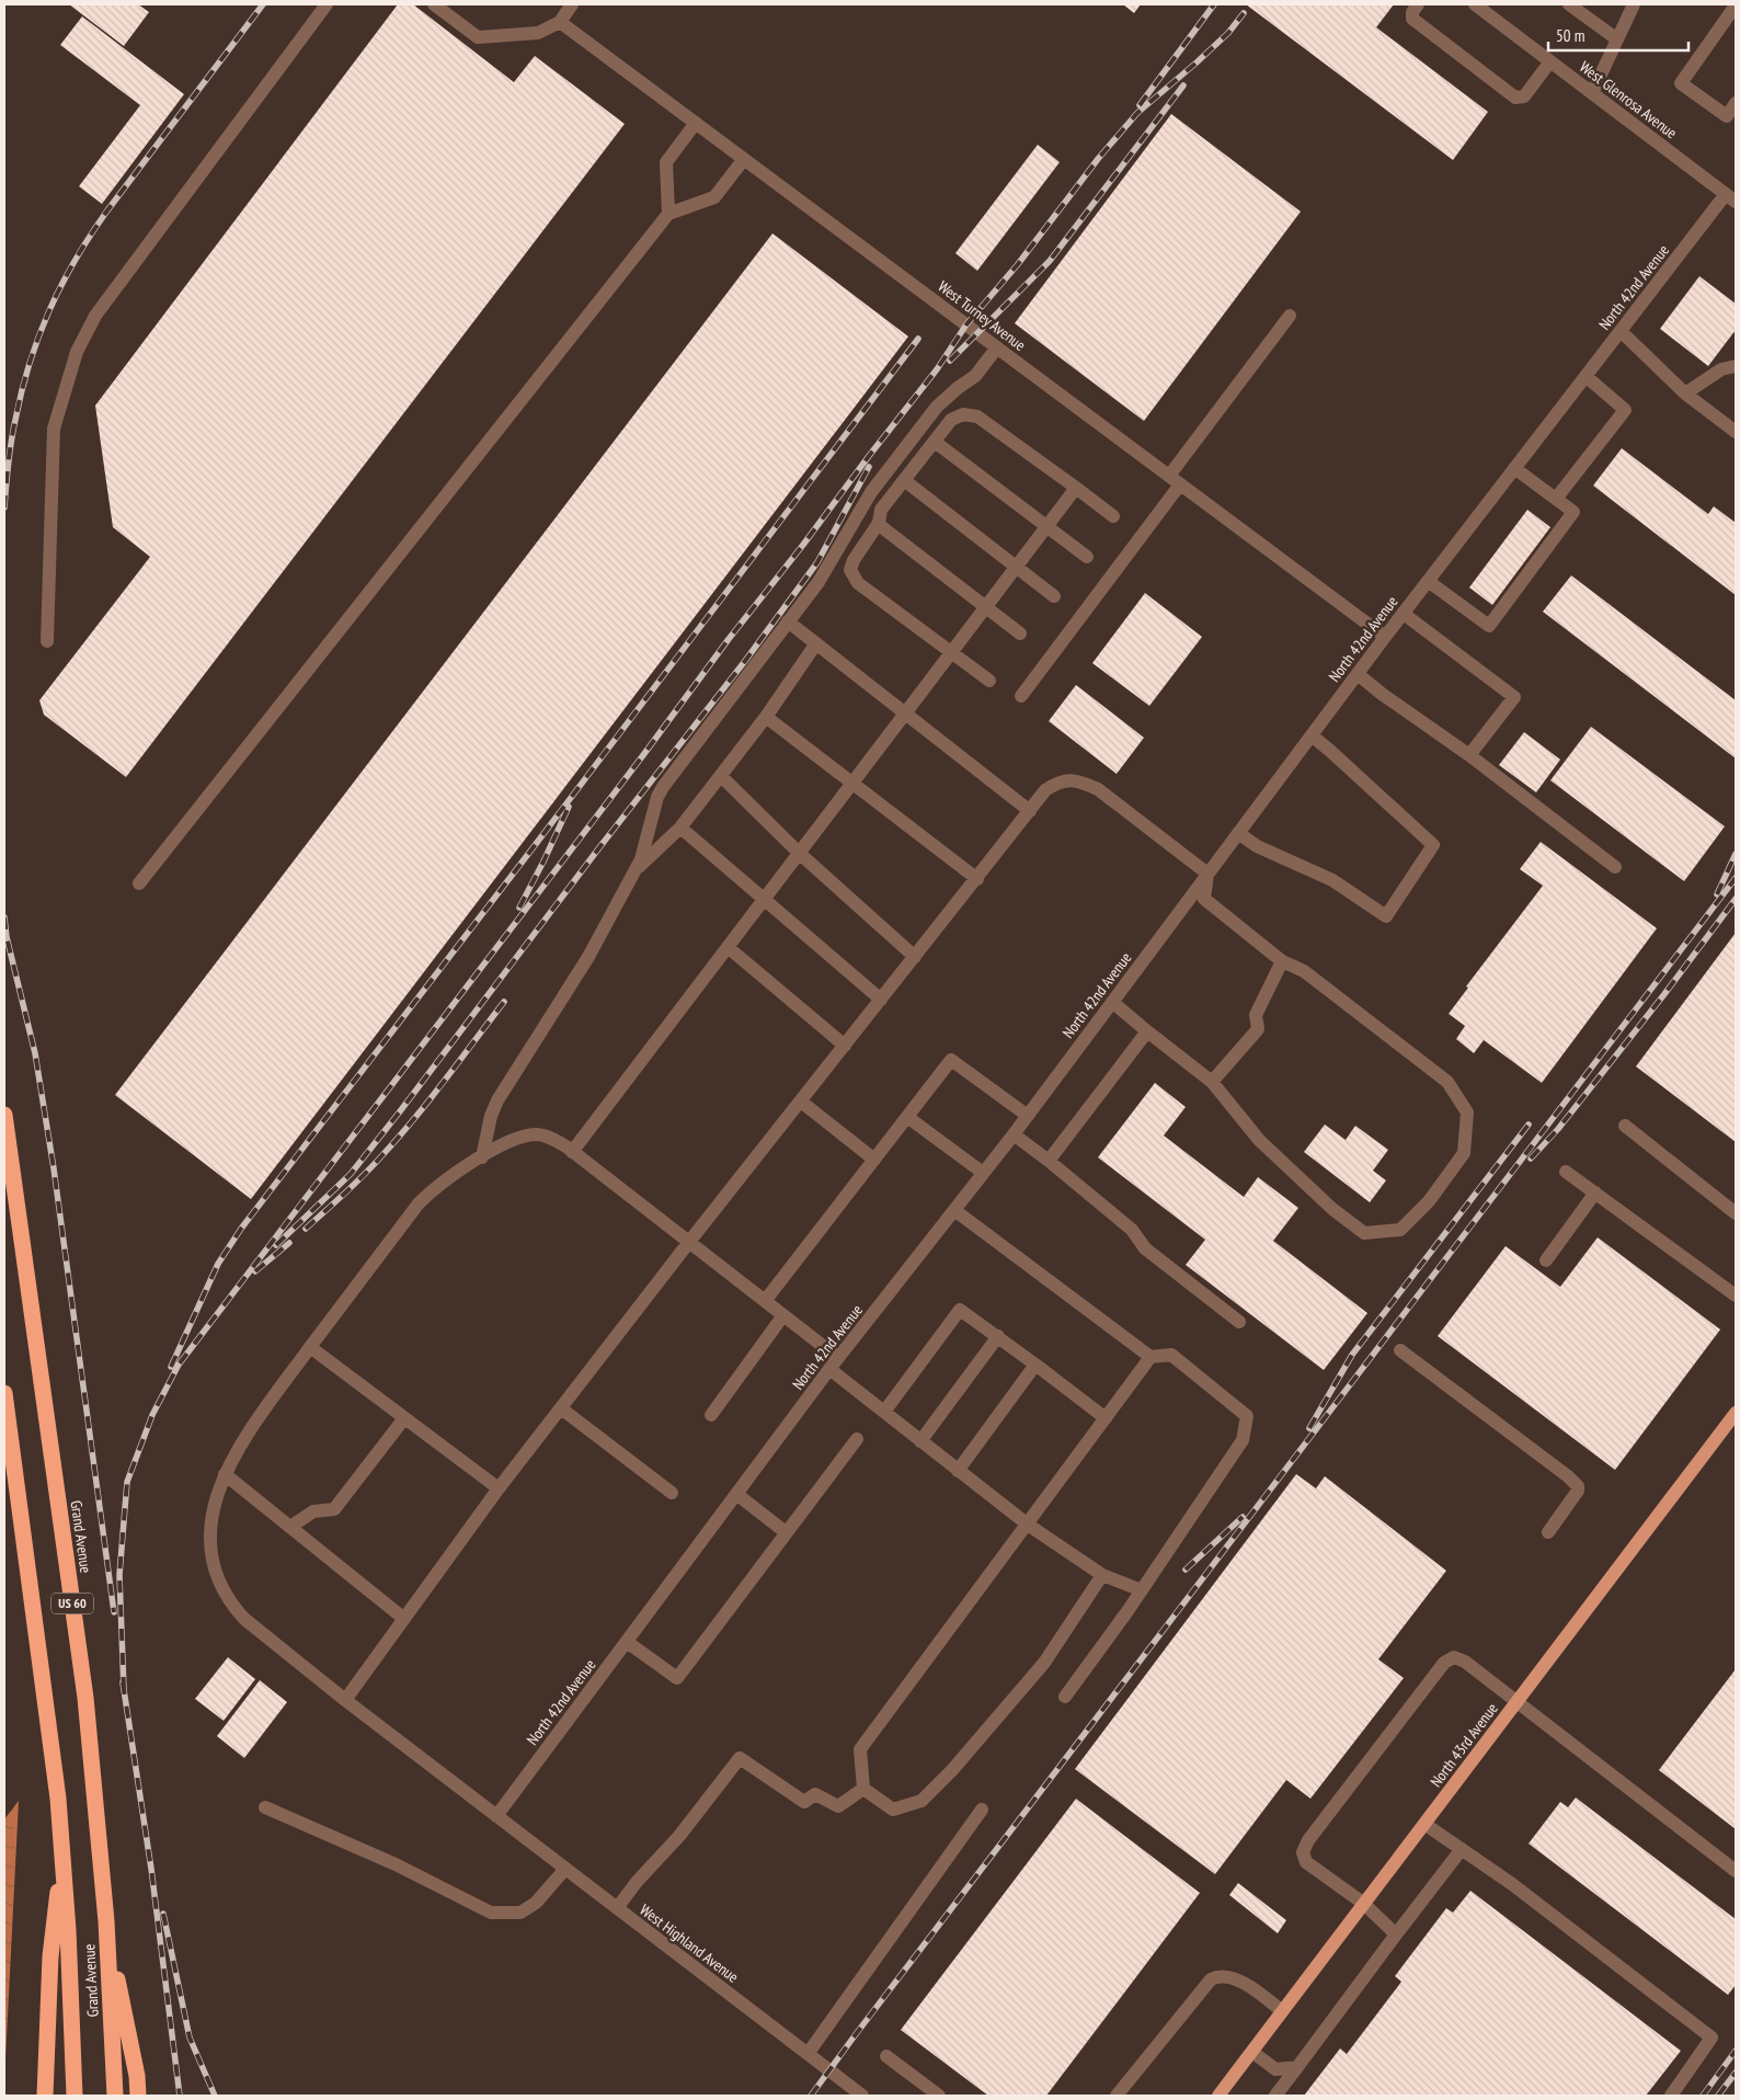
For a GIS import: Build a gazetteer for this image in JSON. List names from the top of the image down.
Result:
{
  "streets": {
    "highway": ["Grand Avenue", "US 60"],
    "main road": ["North 43rd Avenue"],
    "street": [
      "West Glenrosa Avenue",
      "North 42nd Avenue",
      "West Turney Avenue",
      "West Highland Avenue"
    ]
  },
  "crossings": [
    ["West Glenrosa Avenue", "North 42nd Avenue"],
    ["North 42nd Avenue", "West Turney Avenue"],
    ["North 42nd Avenue", "West Highland Avenue"]
  ],
  "scale_bar": "50 m"
}
